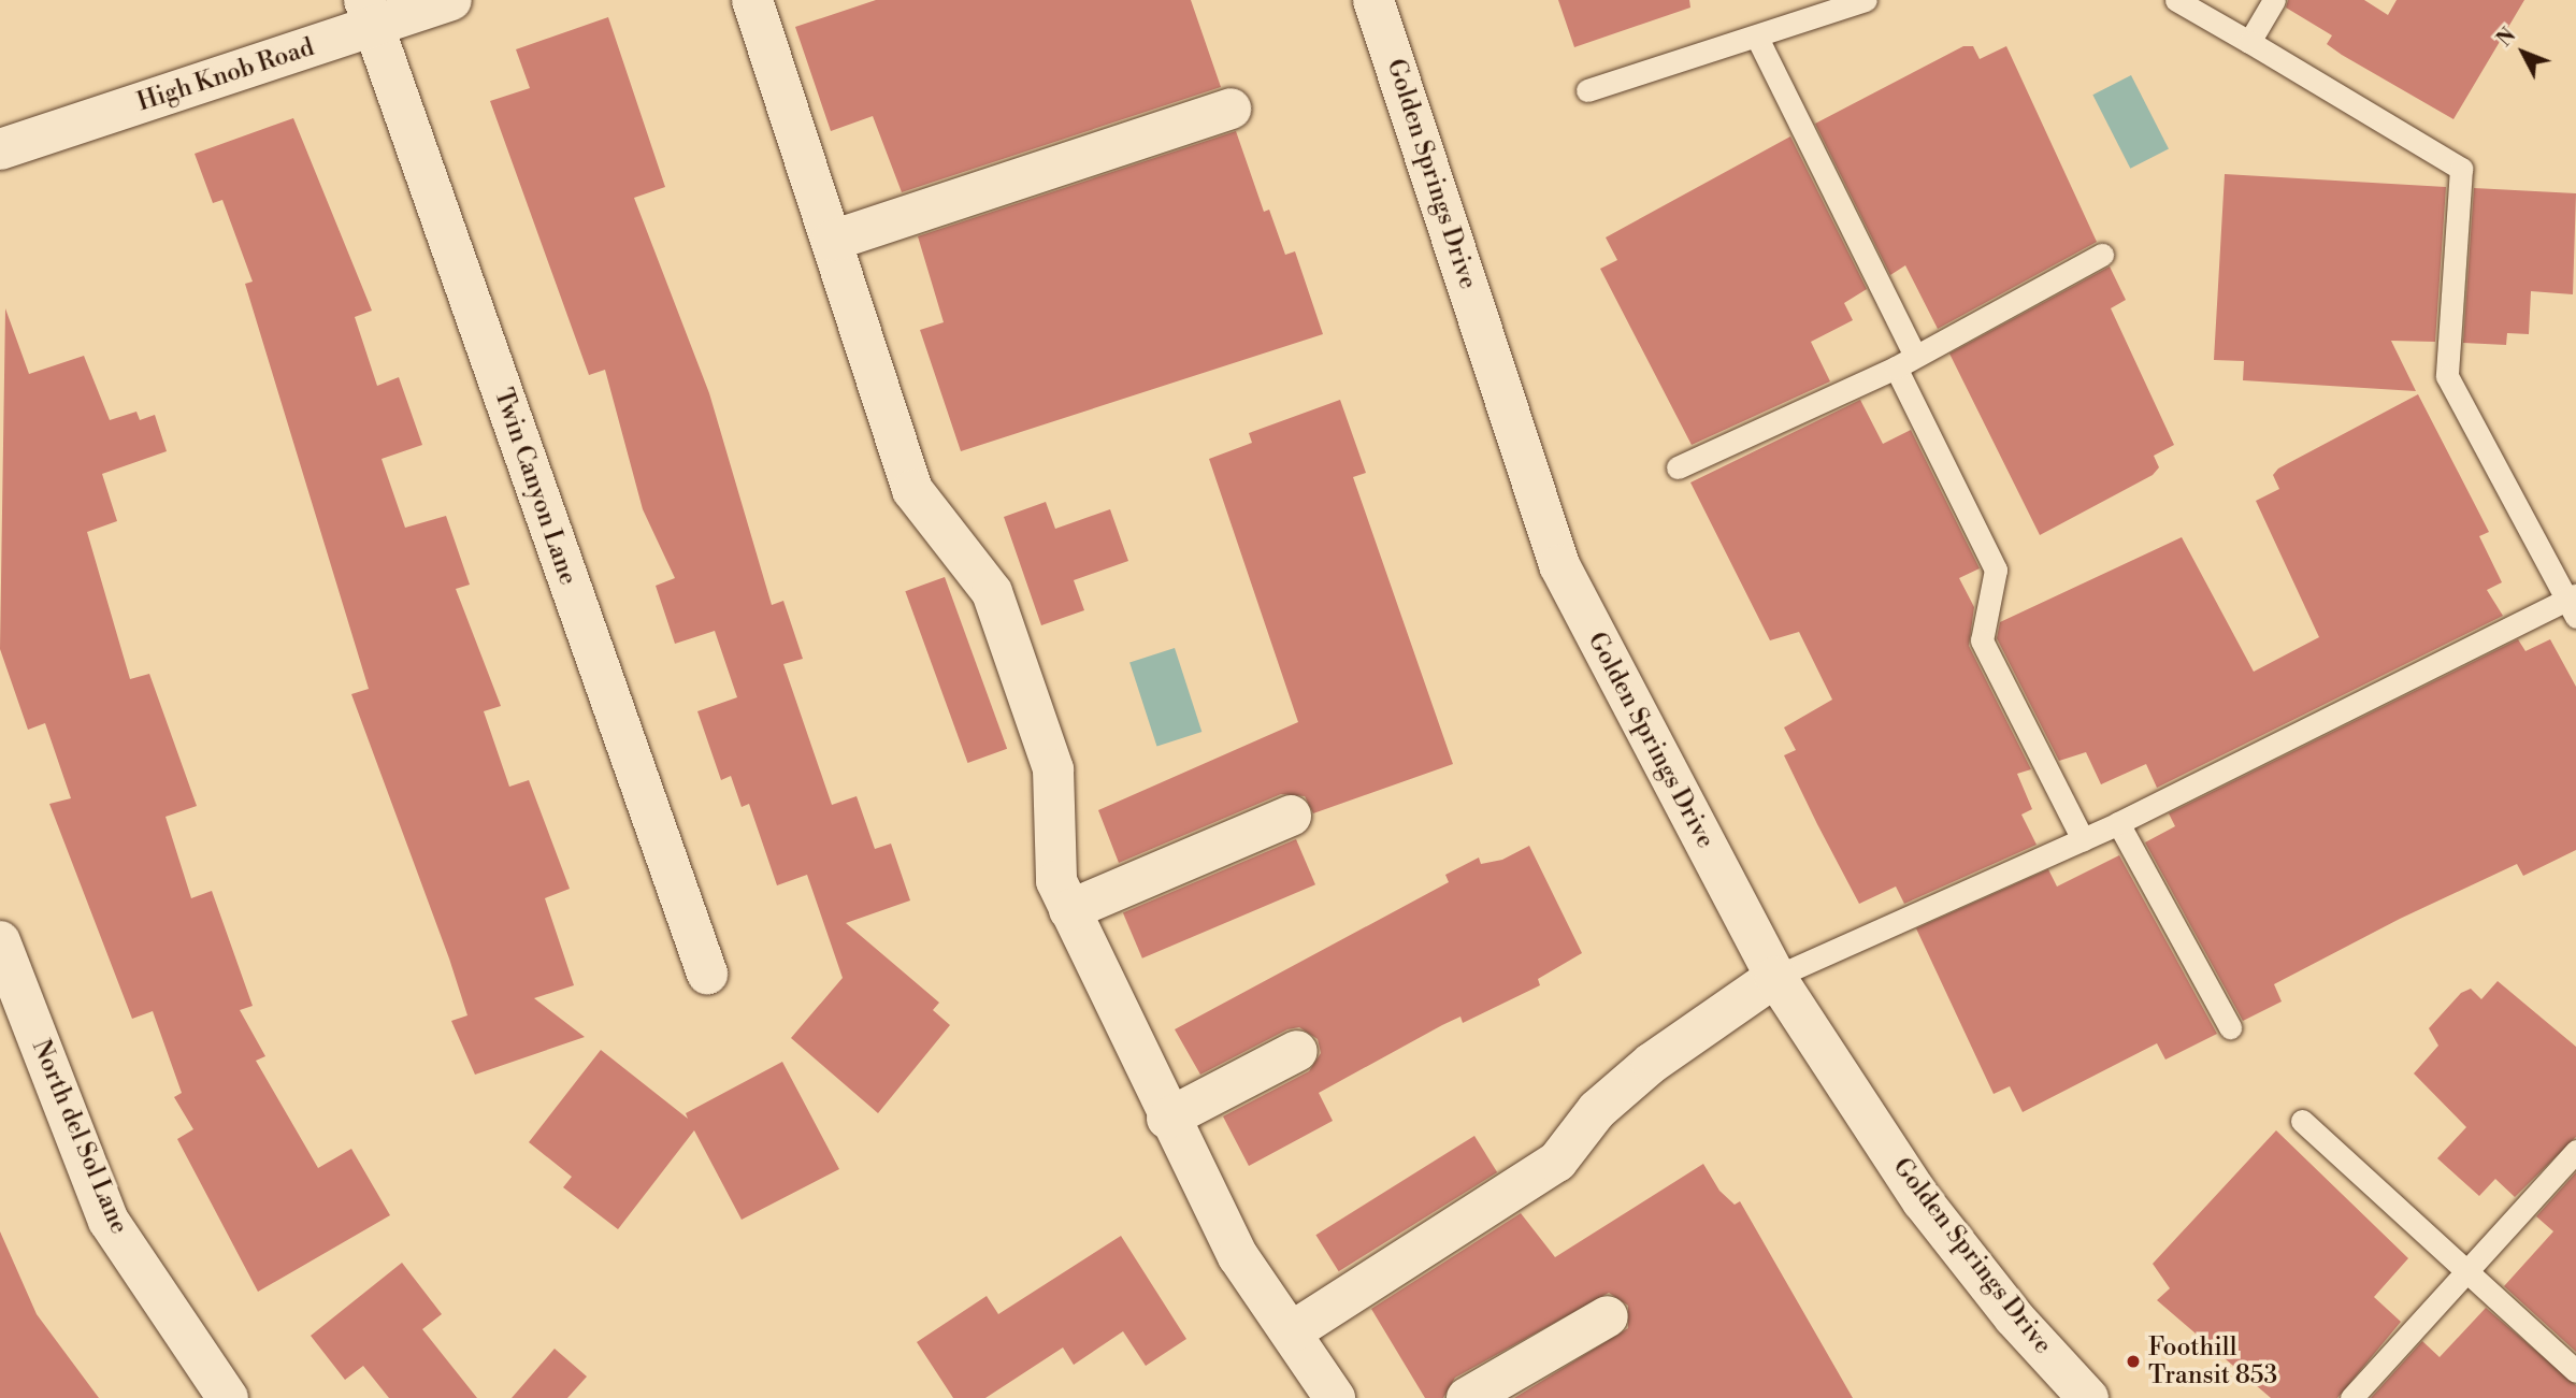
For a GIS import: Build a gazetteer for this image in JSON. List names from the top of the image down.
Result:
{
  "streets": {
    "street": [
      "High Knob Road",
      "Golden Springs Drive",
      "Twin Canyon Lane",
      "North del Sol Lane"
    ]
  },
  "crossings": [
    ["High Knob Road", "Twin Canyon Lane"]
  ],
  "places": ["Foothill Transit 853"],
  "north": "top left"
}
